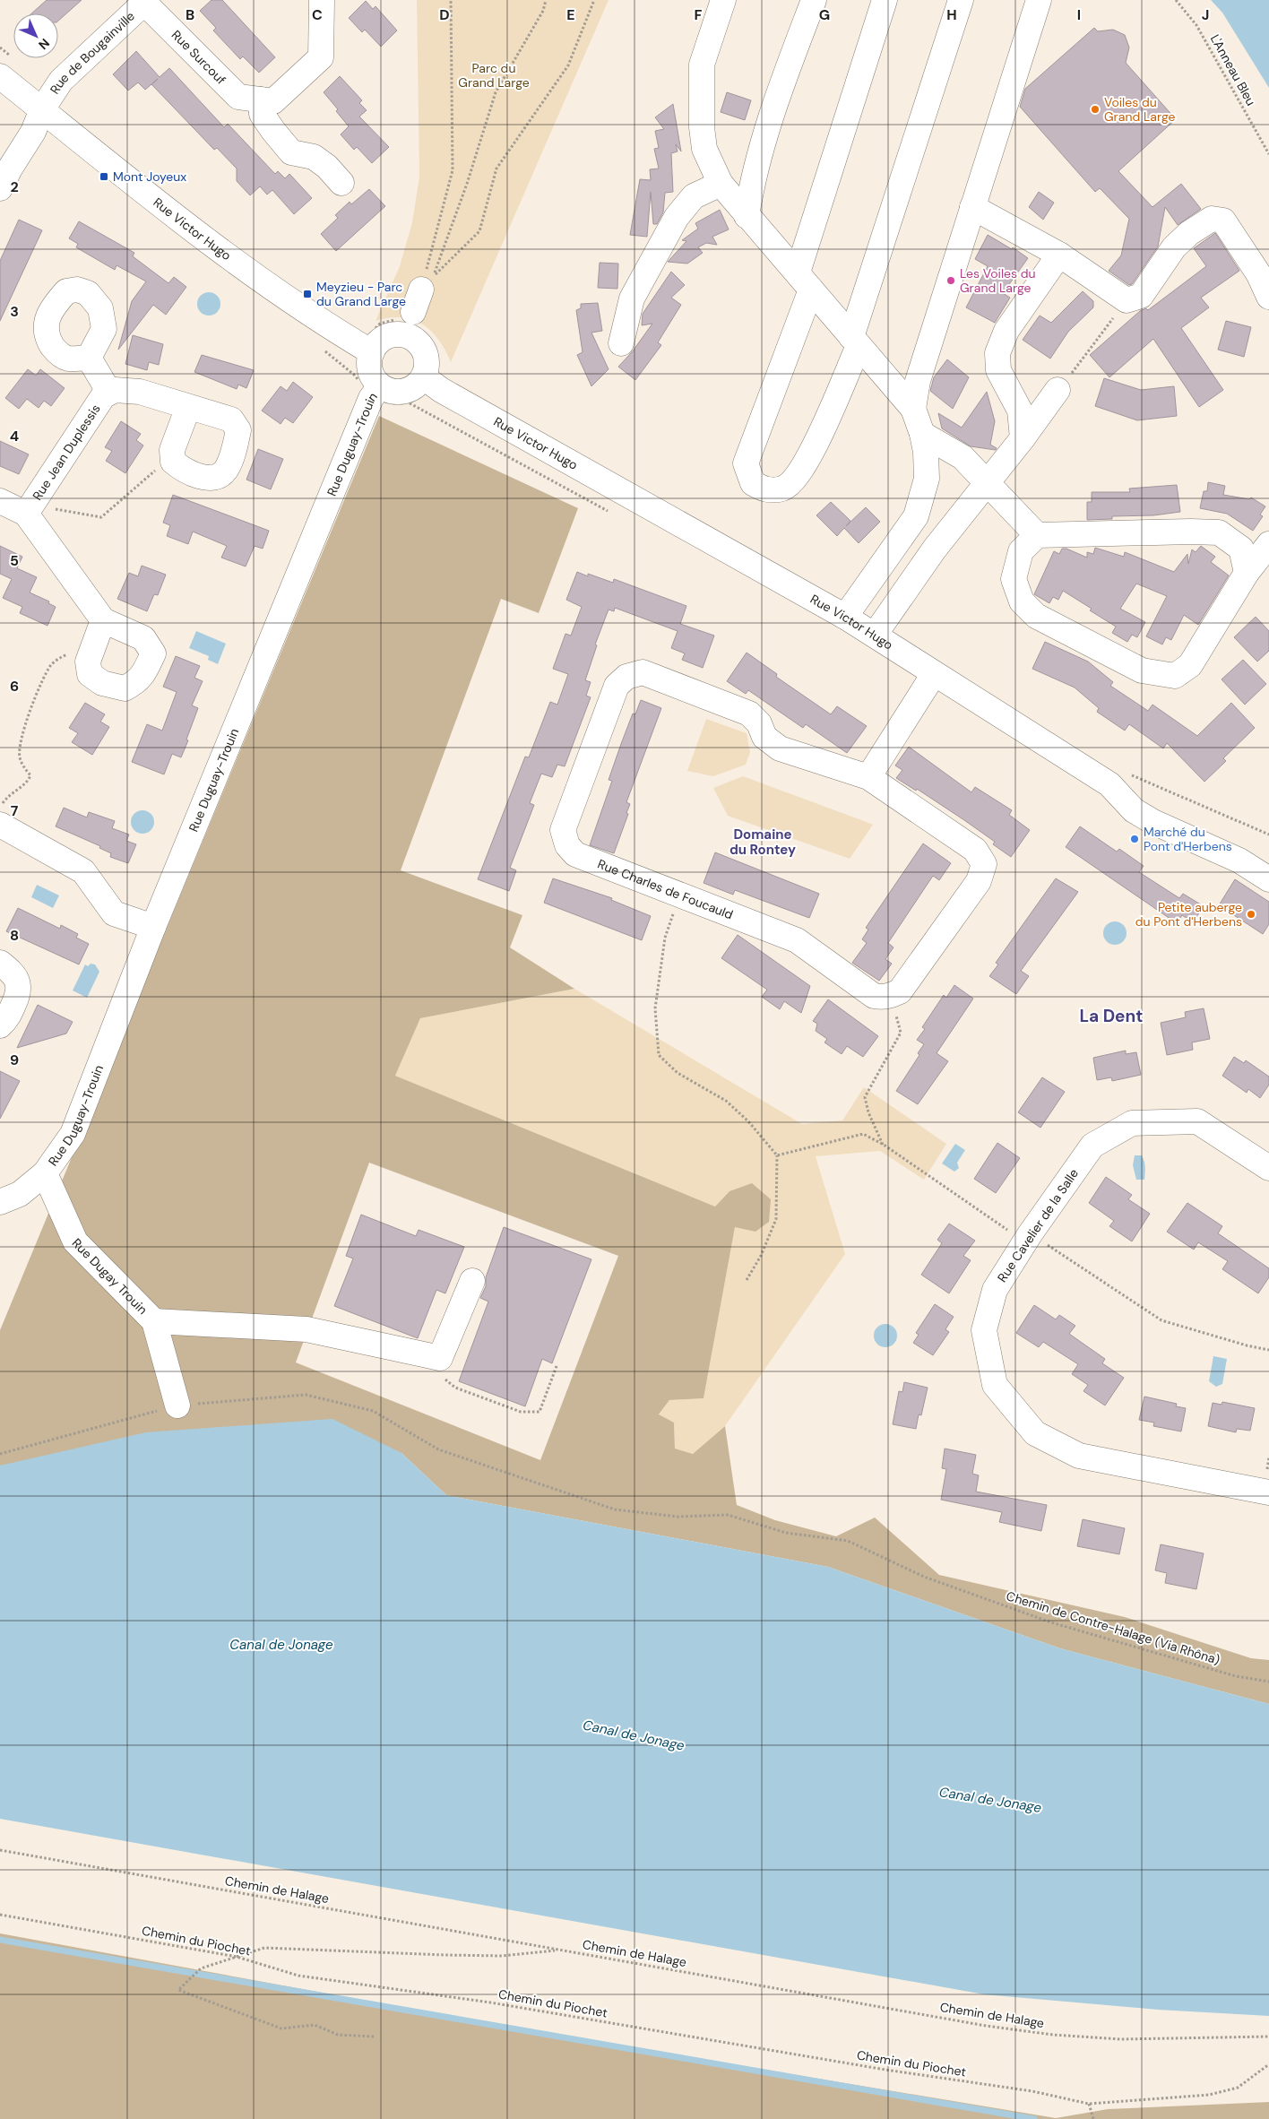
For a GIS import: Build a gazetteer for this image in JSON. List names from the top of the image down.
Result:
{
  "streets": {
    "street": [
      "Rue de Bougainville",
      "Rue Surcouf",
      "Rue Victor Hugo",
      "Rue Duguay-Trouin",
      "Rue Jean Duplessis",
      "Rue Charles de Foucauld",
      "Rue Cavelier de la Salle",
      "Rue Dugay Trouin"
    ],
    "path": [
      "L'Anneau Bleu",
      "Chemin de Contre-Halage (Via Rhôna)",
      "Chemin de Halage",
      "Chemin du Piochet"
    ]
  },
  "crossings": [
    ["Rue de Bougainville", "Rue Surcouf"],
    ["Rue de Bougainville", "Rue Victor Hugo"],
    ["Rue Victor Hugo", "Rue Duguay-Trouin"],
    ["Rue Duguay-Trouin", "Rue Dugay Trouin"],
    ["Rue Dugay Trouin", "Chemin de Contre-Halage (Via Rhôna)"]
  ],
  "districts": ["Domaine du Rontey", "La Dent"],
  "water": ["Canal de Jonage"],
  "parks": ["Parc du Grand Large"],
  "places": {
    "other": [
      "Voiles du Grand Large",
      "Les Voiles du Grand Large",
      "Marché du Pont d'Herbens",
      "Petite auberge du Pont d'Herbens"
    ],
    "transit": ["Mont Joyeux", "Meyzieu - Parc du Grand Large"]
  },
  "north": "bottom right",
  "grid": {
    "columns": [
      "B",
      "C",
      "D",
      "E",
      "F",
      "G",
      "H",
      "I",
      "J"
    ],
    "rows": [
      "2",
      "3",
      "4",
      "5",
      "6",
      "7",
      "8",
      "9"
    ]
  }
}
